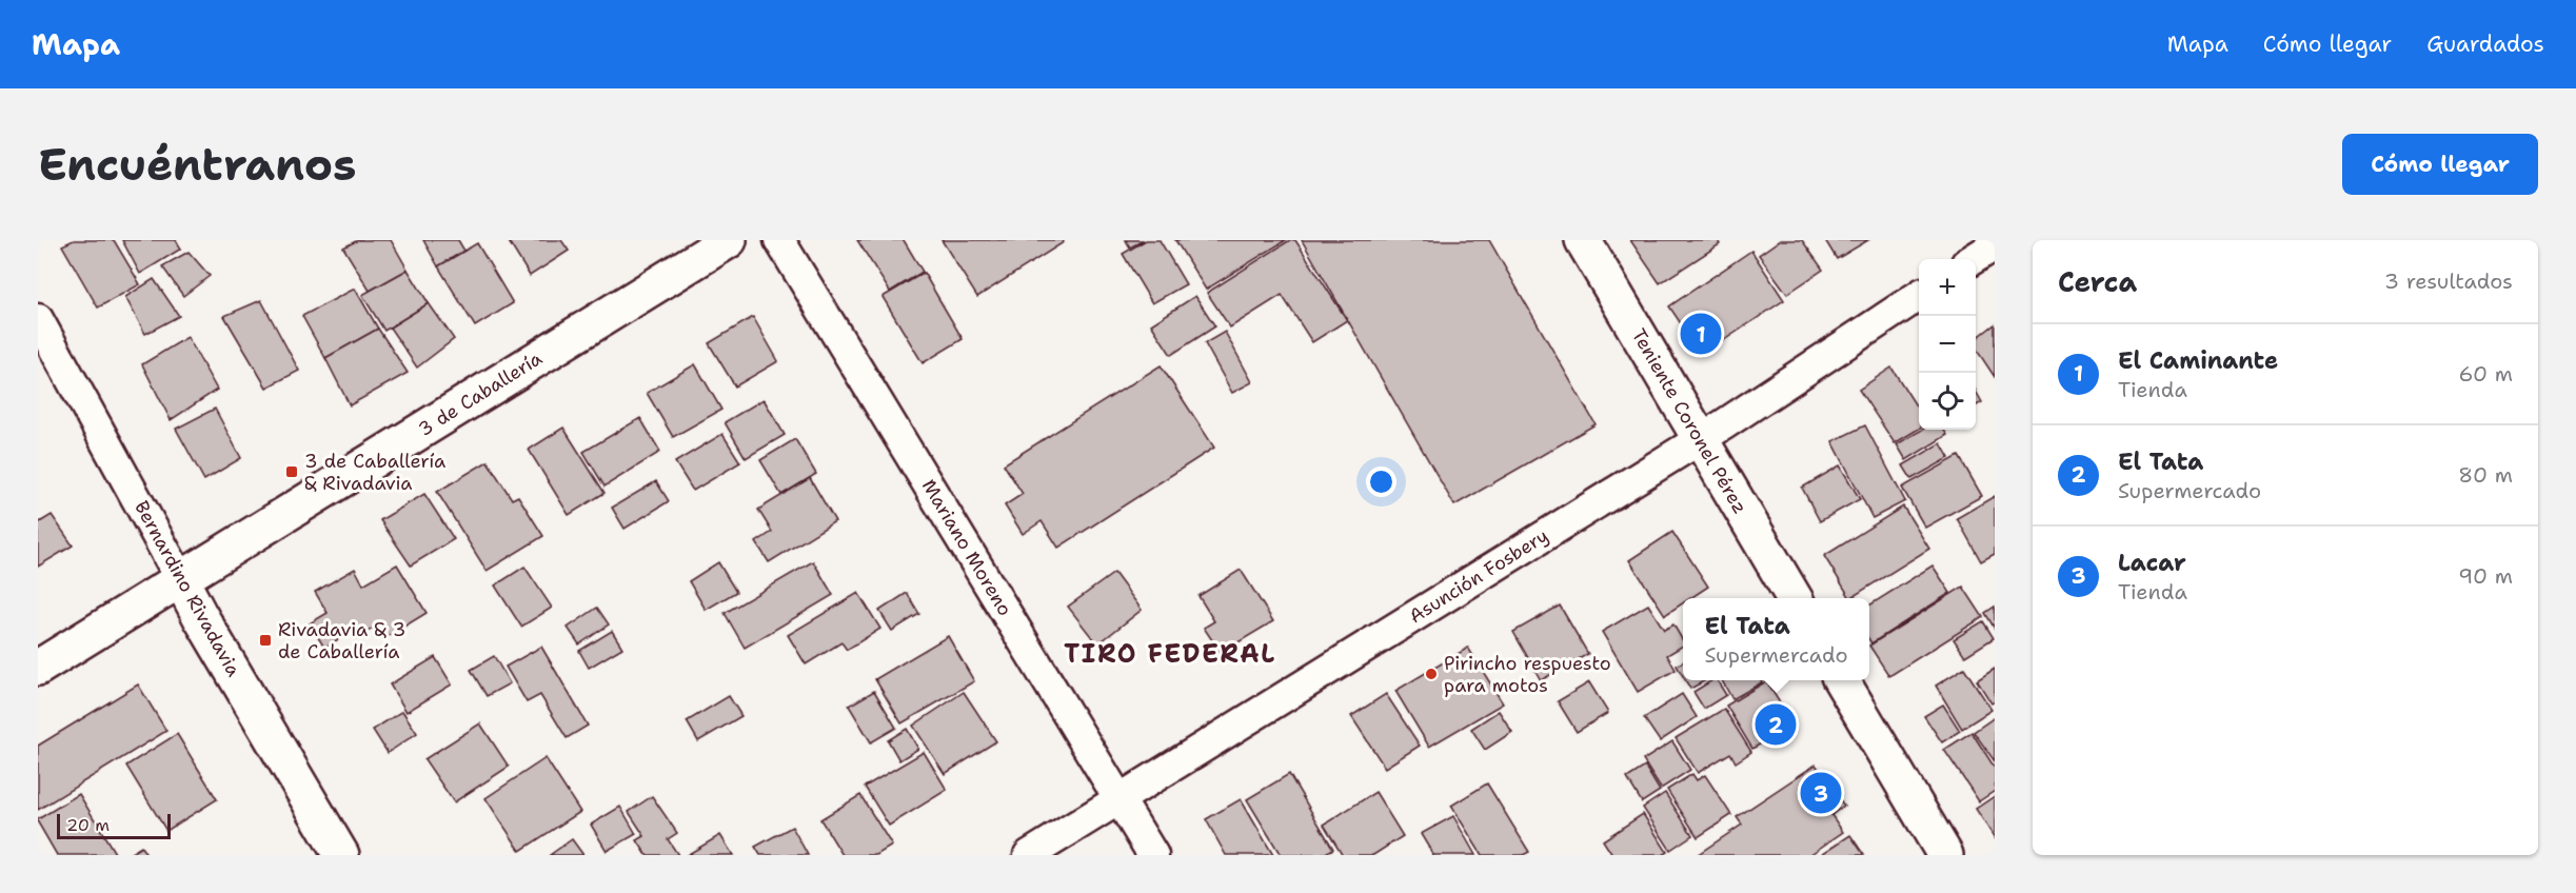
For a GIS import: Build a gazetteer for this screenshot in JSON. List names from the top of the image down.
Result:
{
  "streets": {
    "street": [
      "3 de Caballería",
      "Teniente Coronel Pérez",
      "Mariano Moreno",
      "Asunción Fosbery",
      "Bernardino Rivadavia"
    ]
  },
  "crossings": [
    ["3 de Caballería", "Bernardino Rivadavia"],
    ["Teniente Coronel Pérez", "Asunción Fosbery"],
    ["Mariano Moreno", "Asunción Fosbery"]
  ],
  "districts": ["TIRO FEDERAL"],
  "places": {
    "transit": ["3 de Caballería & Rivadavia", "Rivadavia & 3 de Caballería"],
    "other": ["Pirincho respuesto para motos"]
  },
  "scale_bar": "20 m",
  "page": {
    "header": "Mapa",
    "nav": ["Mapa", "Cómo llegar", "Guardados"],
    "buttons": "Cómo llegar",
    "title": "Encuéntranos",
    "heading": ["Cerca", "3 resultados"],
    "map_buttons": ["+", "−"],
    "pins": ["1", "2", "3"],
    "list": [
      {
        "mark": "1",
        "name": "El Caminante",
        "note": "Tienda",
        "value": "60 m"
      },
      {
        "mark": "2",
        "name": "El Tata",
        "note": "Supermercado",
        "value": "80 m"
      },
      {
        "mark": "3",
        "name": "Lacar",
        "note": "Tienda",
        "value": "90 m"
      }
    ],
    "popup": ["El Tata", "Supermercado"],
    "scale": "20 m"
  }
}
